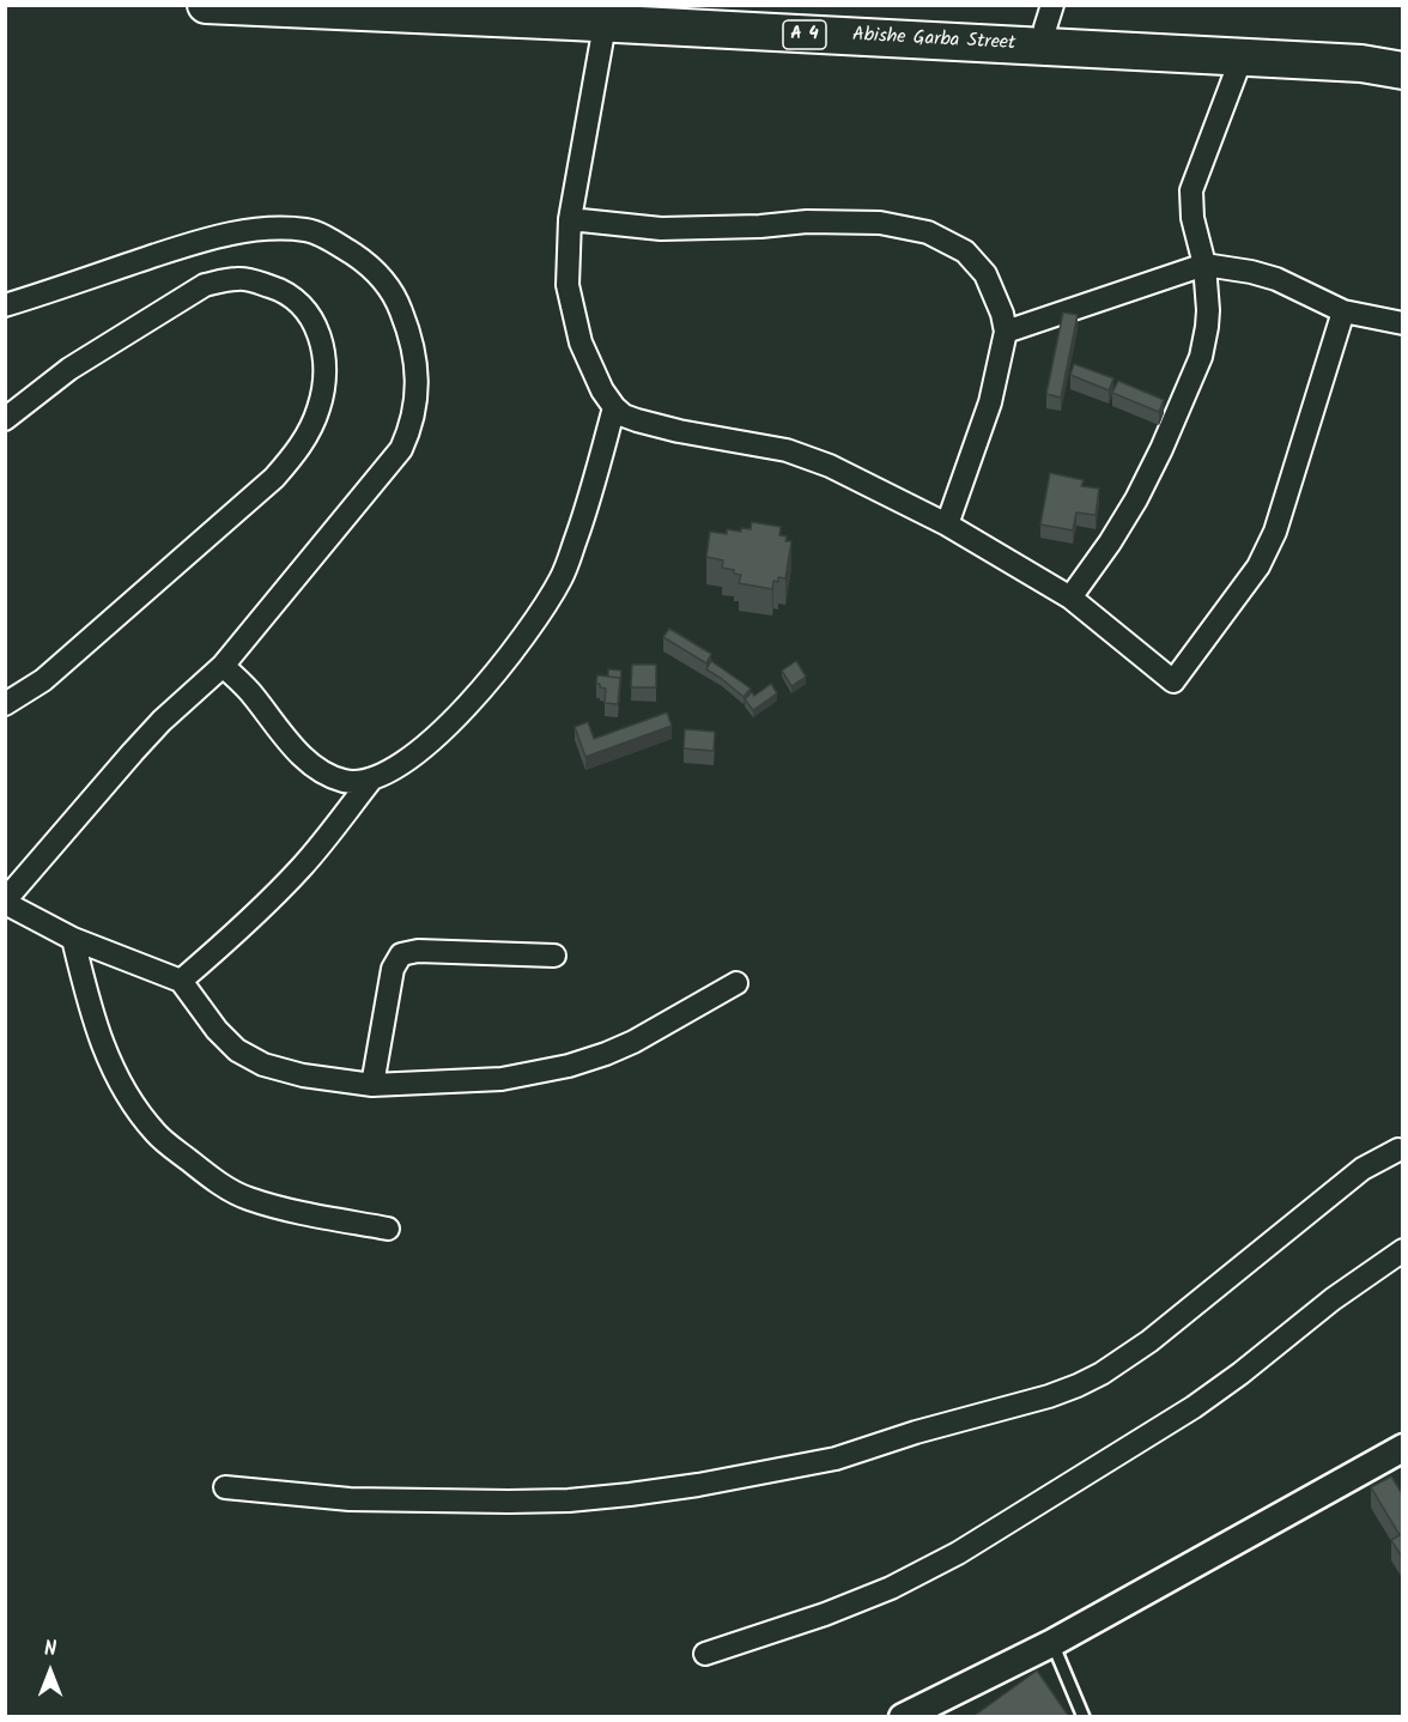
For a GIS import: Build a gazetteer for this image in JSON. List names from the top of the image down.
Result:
{
  "streets": {
    "highway": ["A 4", "Abishe Garba Street"]
  },
  "north": "top"
}
